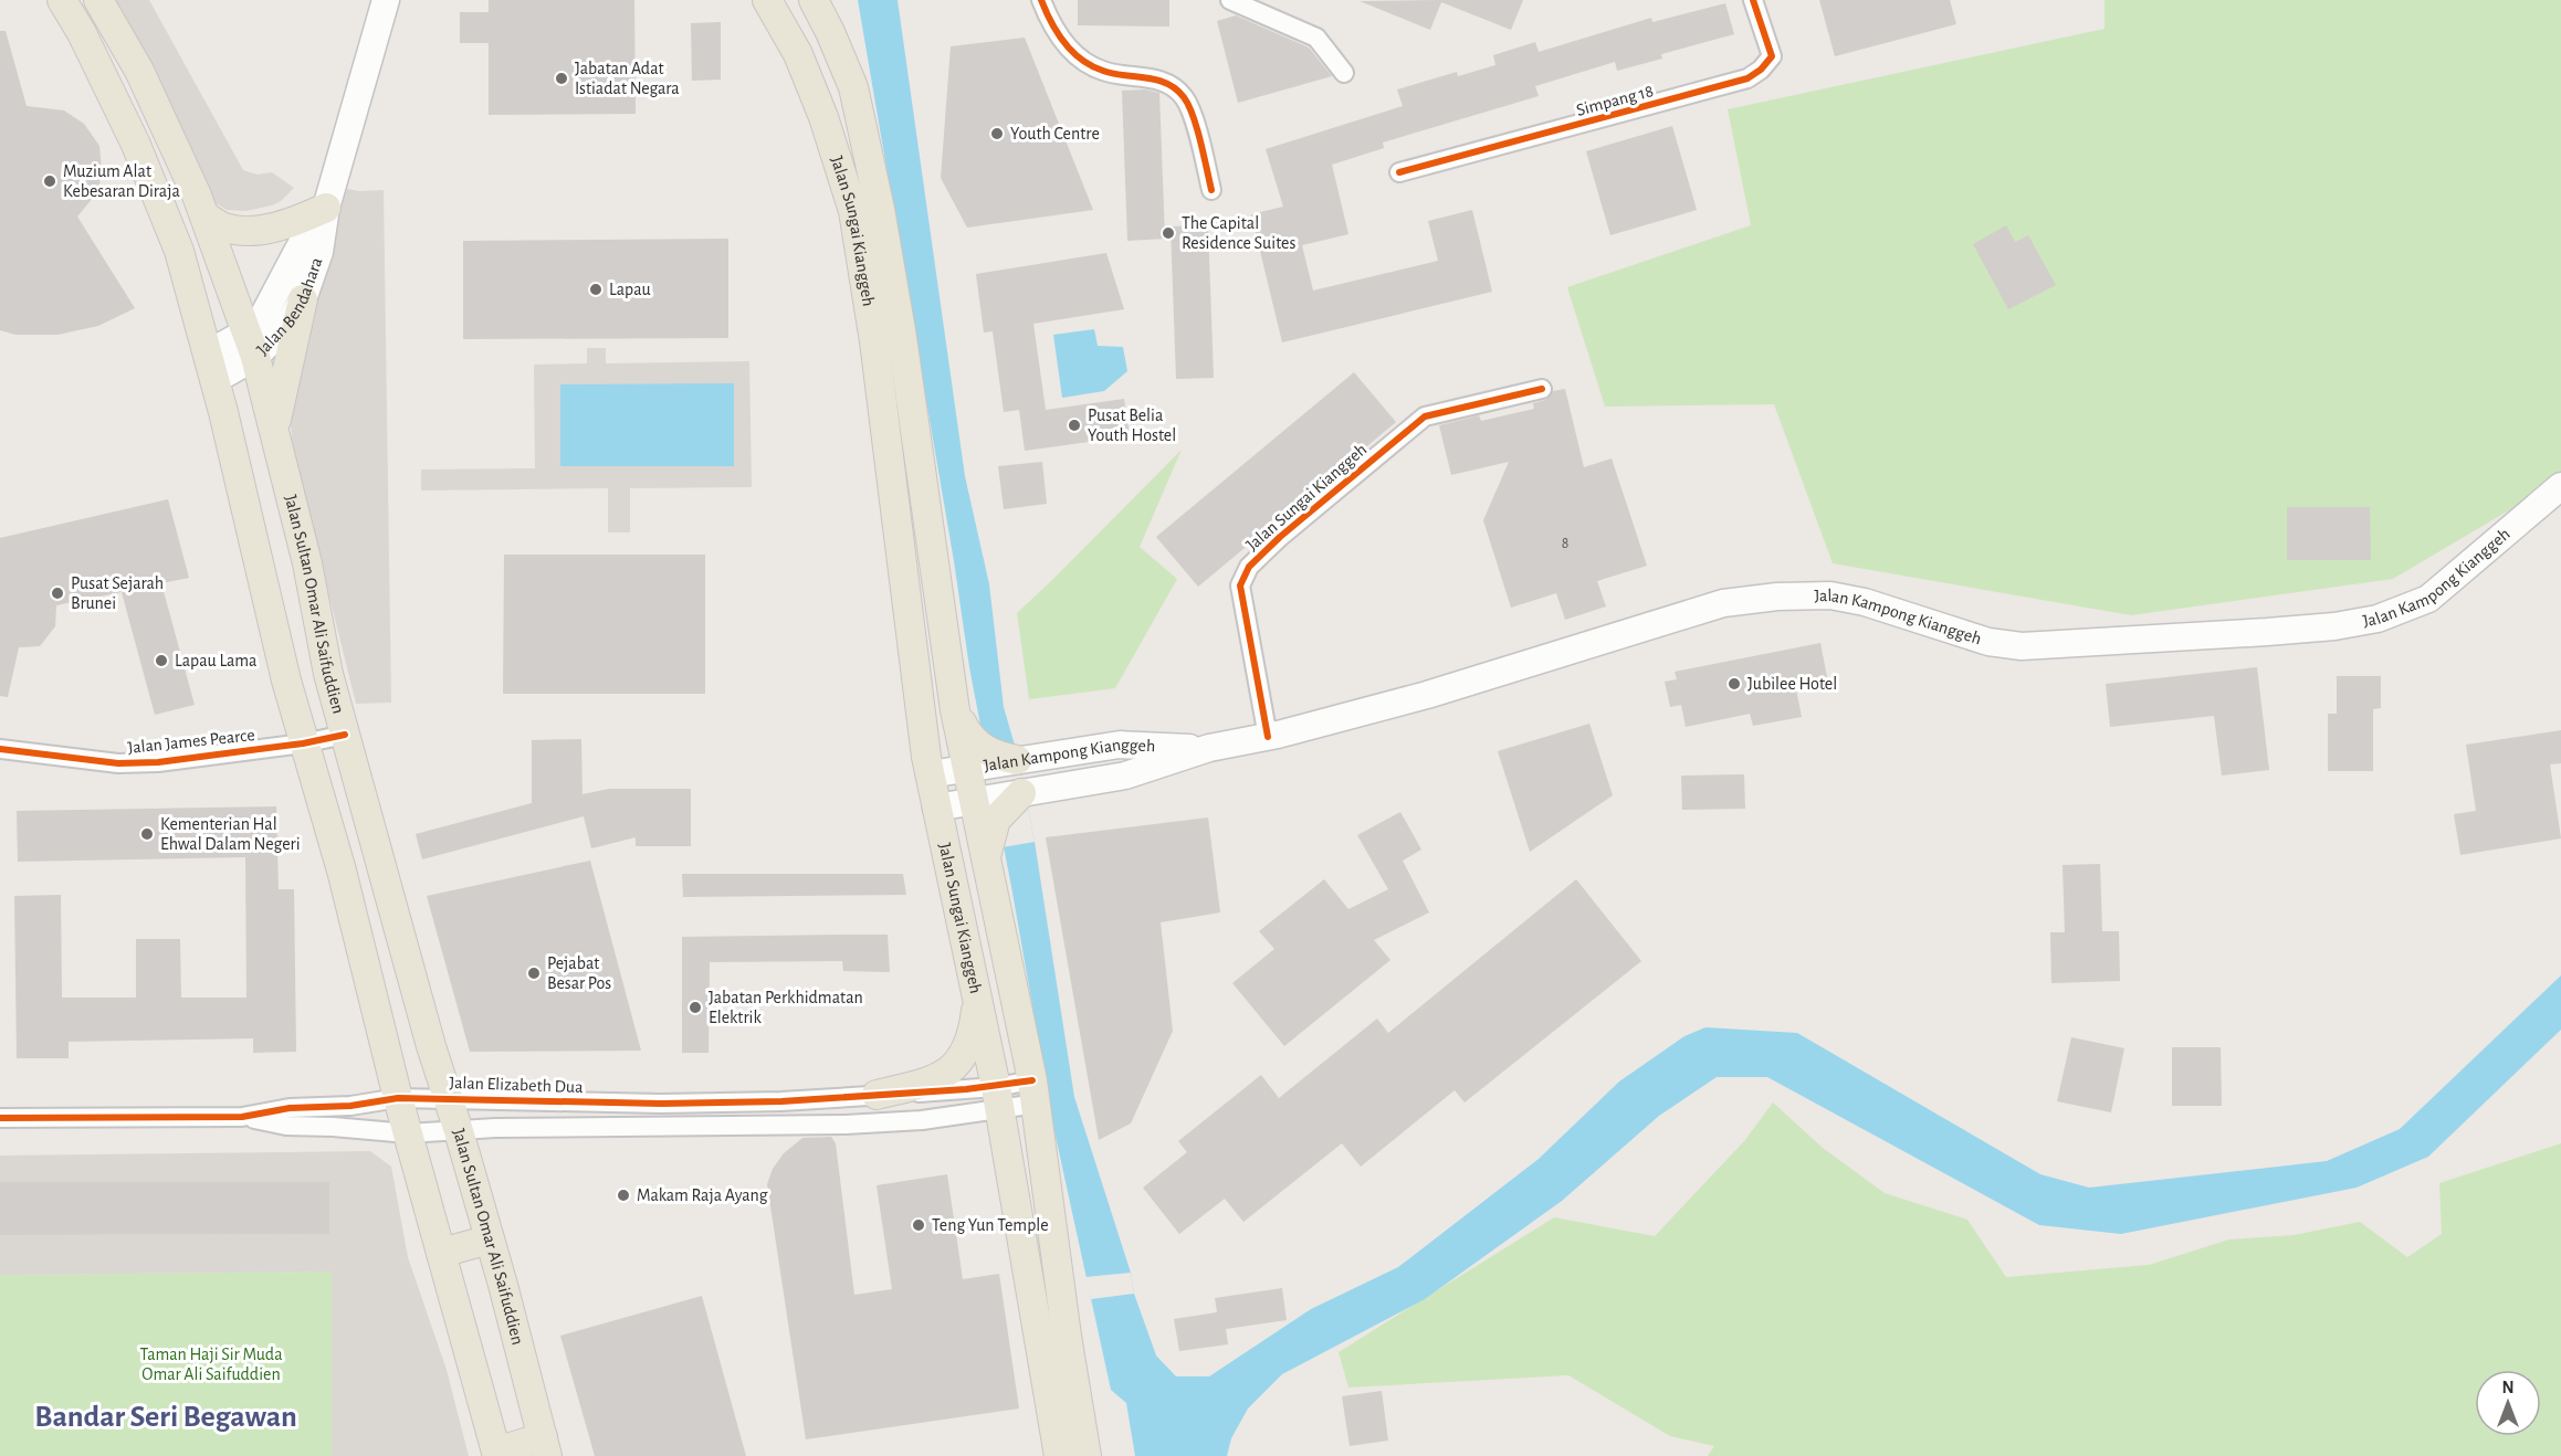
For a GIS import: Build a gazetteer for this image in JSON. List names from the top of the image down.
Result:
{
  "streets": {
    "main road": [
      "Jalan Sungai Kianggeh",
      "Jalan Bendahara",
      "Jalan Kampong Kianggeh",
      "Jalan Sultan Omar Ali Saifuddien"
    ],
    "street": ["Simpang 18", "Jalan James Pearce", "Jalan Elizabeth Dua"]
  },
  "crossings": [
    ["Jalan Sungai Kianggeh", "Jalan Kampong Kianggeh"],
    ["Jalan Sungai Kianggeh", "Jalan Elizabeth Dua"],
    ["Jalan Bendahara", "Jalan Sultan Omar Ali Saifuddien"],
    ["Jalan Sultan Omar Ali Saifuddien", "Jalan James Pearce"],
    ["Jalan Sultan Omar Ali Saifuddien", "Jalan Elizabeth Dua"]
  ],
  "districts": ["Bandar Seri Begawan"],
  "parks": ["Taman Haji Sir Muda Omar Ali Saifuddien"],
  "places": [
    "Jabatan Adat Istiadat Negara",
    "Youth Centre",
    "Muzium Alat Kebesaran Diraja",
    "The Capital Residence Suites",
    "Lapau",
    "Pusat Belia Youth Hostel",
    "Pusat Sejarah Brunei",
    "Lapau Lama",
    "Jubilee Hotel",
    "Kementerian Hal Ehwal Dalam Negeri",
    "Pejabat Besar Pos",
    "Jabatan Perkhidmatan Elektrik",
    "Makam Raja Ayang",
    "Teng Yun Temple"
  ],
  "house_numbers": ["8"],
  "north": "top"
}
